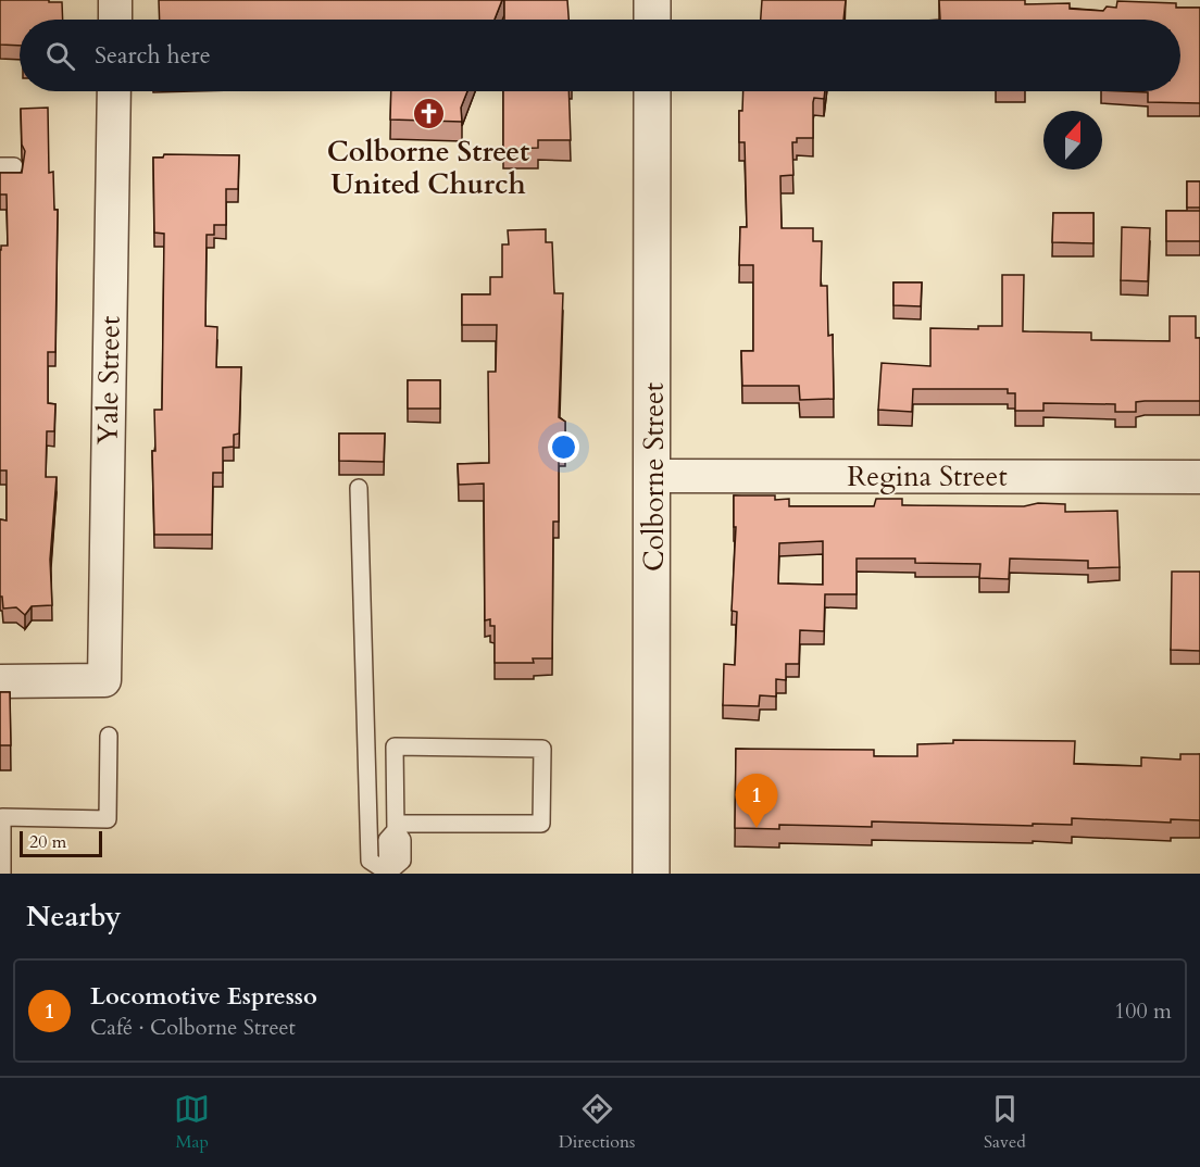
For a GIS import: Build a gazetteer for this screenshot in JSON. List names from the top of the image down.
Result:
{
  "streets": {
    "street": ["Yale Street", "Regina Street", "Colborne Street"]
  },
  "crossings": [
    ["Regina Street", "Colborne Street"]
  ],
  "places": {
    "church": ["Colborne Street United Church"]
  },
  "scale_bar": "20 m",
  "north": "top",
  "page": {
    "search": "Search here",
    "pins": "1",
    "scale": "20 m",
    "heading": "Nearby",
    "list": [
      {
        "mark": "1",
        "name": "Locomotive Espresso",
        "note": "Café · Colborne Street",
        "value": "100 m"
      }
    ],
    "nav": ["Map", "Directions", "Saved"]
  }
}
